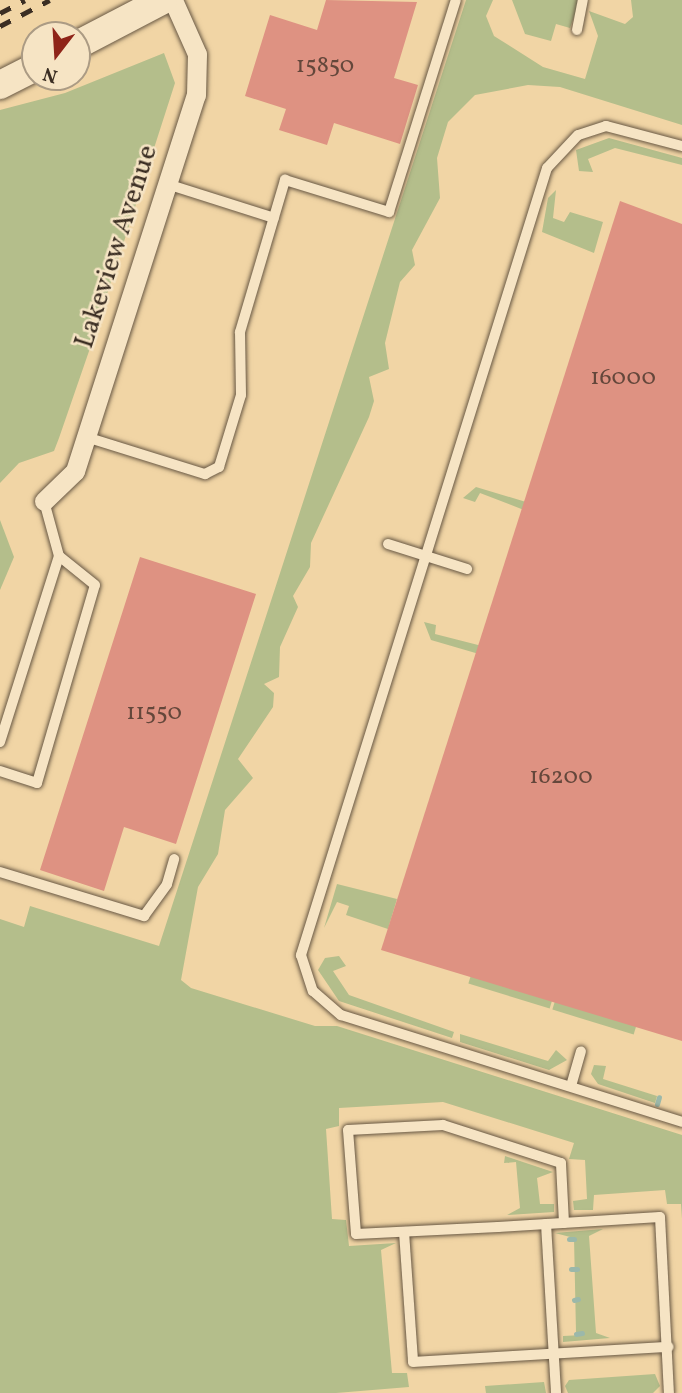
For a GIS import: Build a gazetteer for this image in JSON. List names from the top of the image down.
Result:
{
  "streets": {
    "street": ["Lakeview Avenue"]
  },
  "house_numbers": [
    "15850",
    "16000",
    "11550",
    "16200"
  ],
  "north": "bottom"
}
